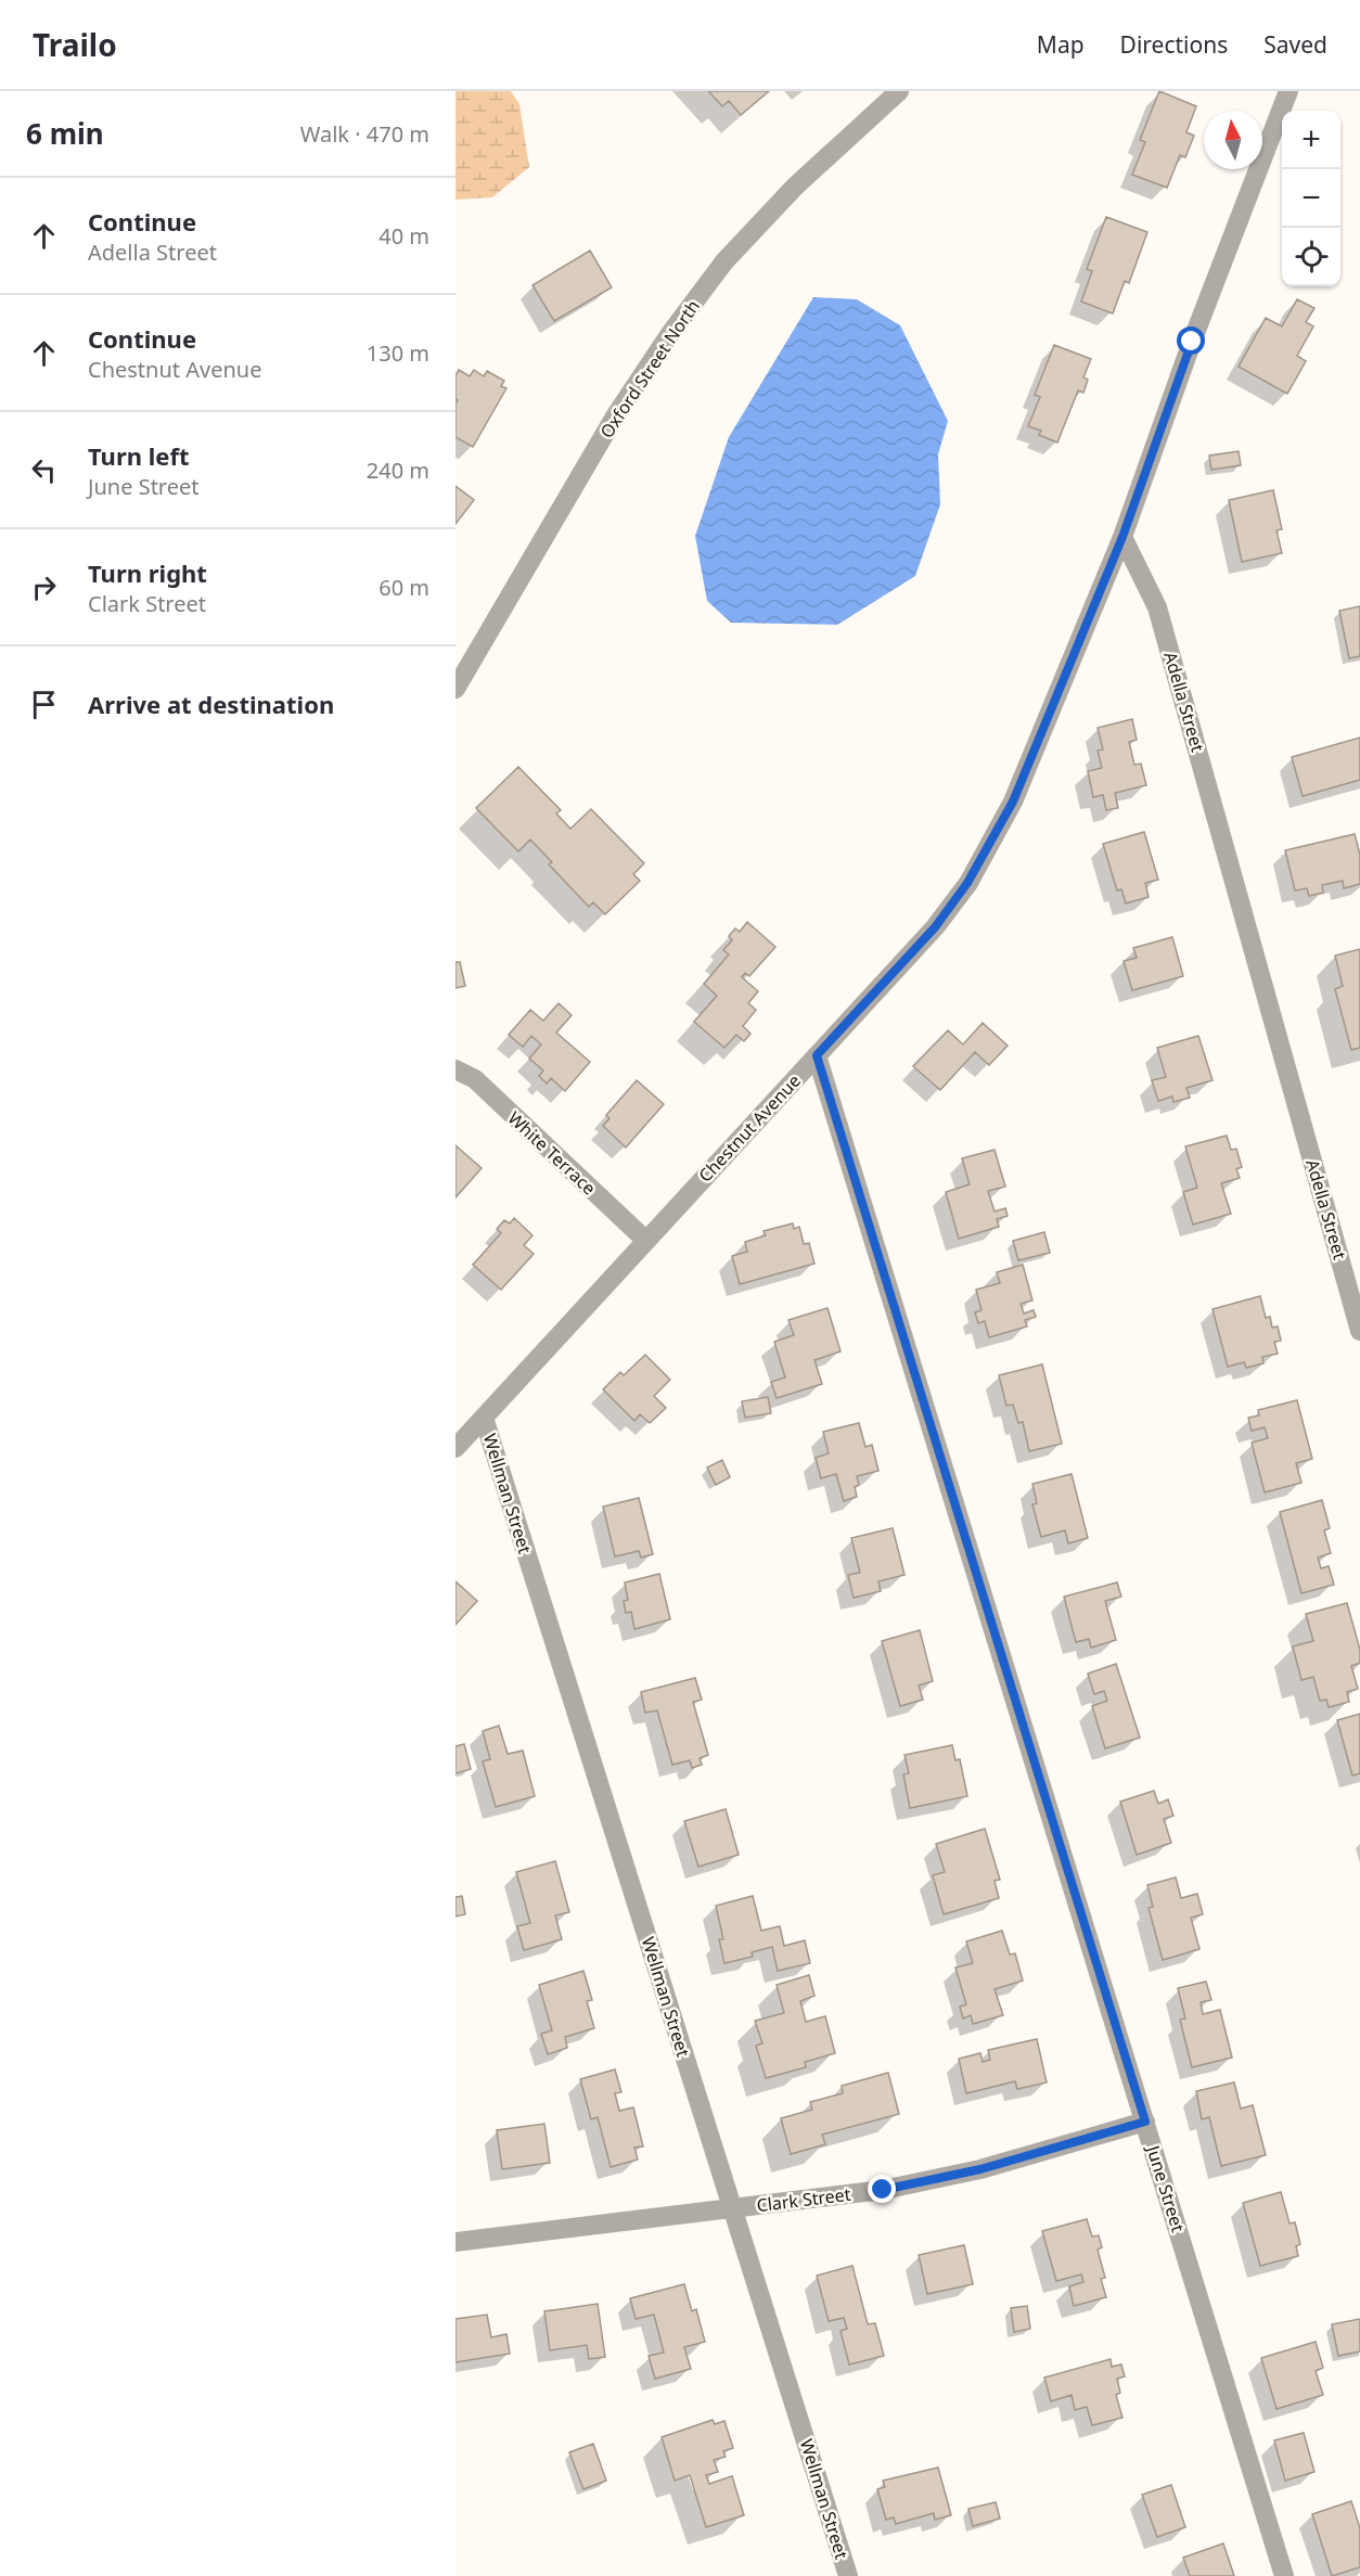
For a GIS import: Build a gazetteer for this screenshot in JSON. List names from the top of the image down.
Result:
{
  "streets": {
    "street": [
      "Oxford Street North",
      "Adella Street",
      "Chestnut Avenue",
      "White Terrace",
      "Wellman Street",
      "June Street",
      "Clark Street"
    ]
  },
  "crossings": [
    ["Adella Street", "Chestnut Avenue"],
    ["Chestnut Avenue", "White Terrace"],
    ["Chestnut Avenue", "Wellman Street"],
    ["Chestnut Avenue", "June Street"],
    ["Wellman Street", "Clark Street"],
    ["June Street", "Clark Street"]
  ],
  "north": "top",
  "page": {
    "header": "Trailo",
    "nav": ["Map", "Directions", "Saved"],
    "heading": ["6 min", "Walk · 470 m"],
    "map_buttons": ["+", "−"],
    "list": [
      ["Continue", "Adella Street", "40 m"],
      ["Continue", "Chestnut Avenue", "130 m"],
      ["Turn left", "June Street", "240 m"],
      ["Turn right", "Clark Street", "60 m"],
      "Arrive at destination"
    ]
  }
}
